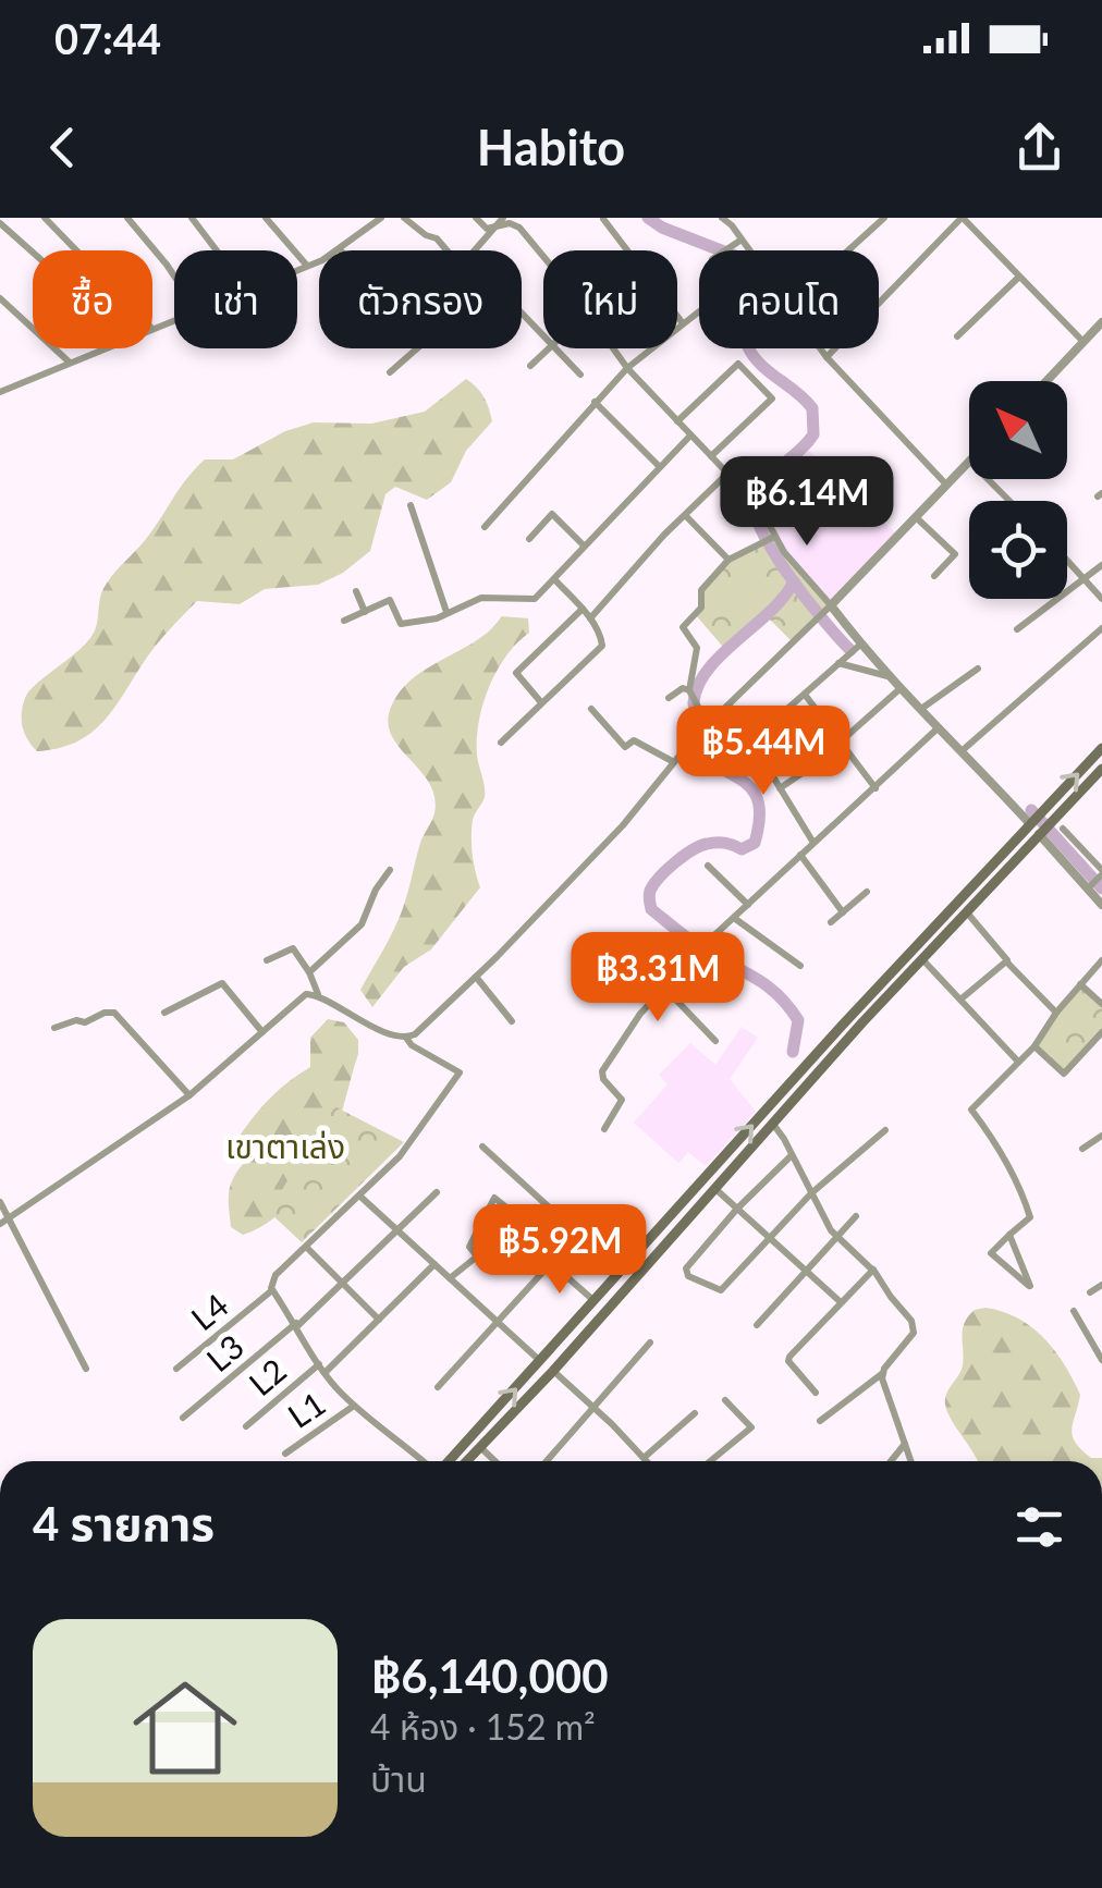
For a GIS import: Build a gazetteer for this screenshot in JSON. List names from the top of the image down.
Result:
{
  "streets": {
    "street": [
      "L4",
      "L3",
      "L2",
      "L1"
    ]
  },
  "parks": ["เขาตาเล่ง"],
  "north": "top left",
  "page": {
    "status": "07:44",
    "header": "Habito",
    "chip": [
      "ซื้อ",
      "เช่า",
      "ตัวกรอง",
      "ใหม่",
      "คอนโด"
    ],
    "price": [
      "฿6.14M",
      "฿5.44M",
      "฿3.31M",
      "฿5.92M"
    ],
    "heading": "4 รายการ",
    "list": [
      {
        "name": "฿6,140,000",
        "note": "4 ห้อง · 152 m² · บ้าน"
      }
    ]
  }
}
